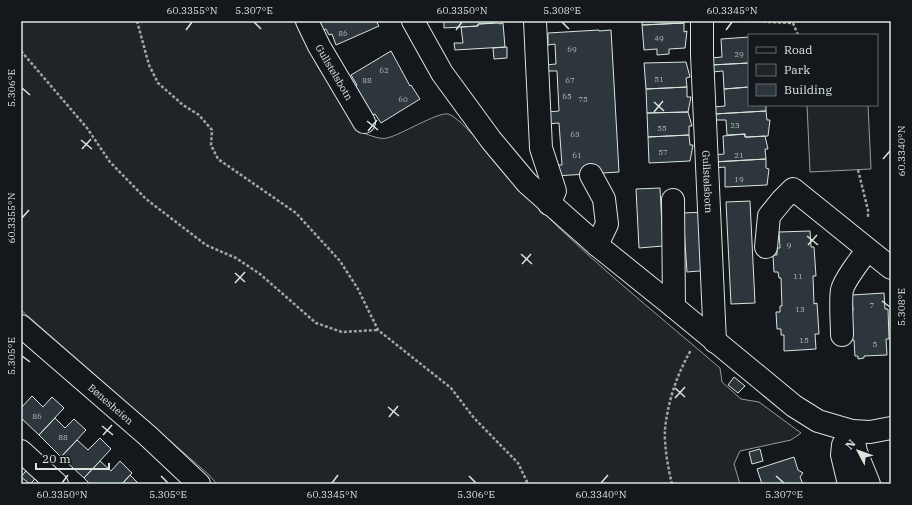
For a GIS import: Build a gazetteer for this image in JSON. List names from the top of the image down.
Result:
{
  "streets": {
    "street": ["Gullstølsbotn", "Bønesheien"]
  },
  "house_numbers": [
    "86",
    "49",
    "69",
    "29",
    "62",
    "51",
    "88",
    "67",
    "65",
    "60",
    "75",
    "23",
    "55",
    "63",
    "57",
    "61",
    "21",
    "19",
    "9",
    "11",
    "7",
    "13",
    "15",
    "5",
    "86",
    "88"
  ],
  "legend": ["Road", "Park", "Building"],
  "scale_bar": "20 m",
  "north": "top left",
  "coordinates": [
    "60.3355°N",
    "5.307°E",
    "60.3350°N",
    "5.308°E",
    "60.3345°N",
    "5.306°E",
    "60.3340°N",
    "5.305°E"
  ]
}
